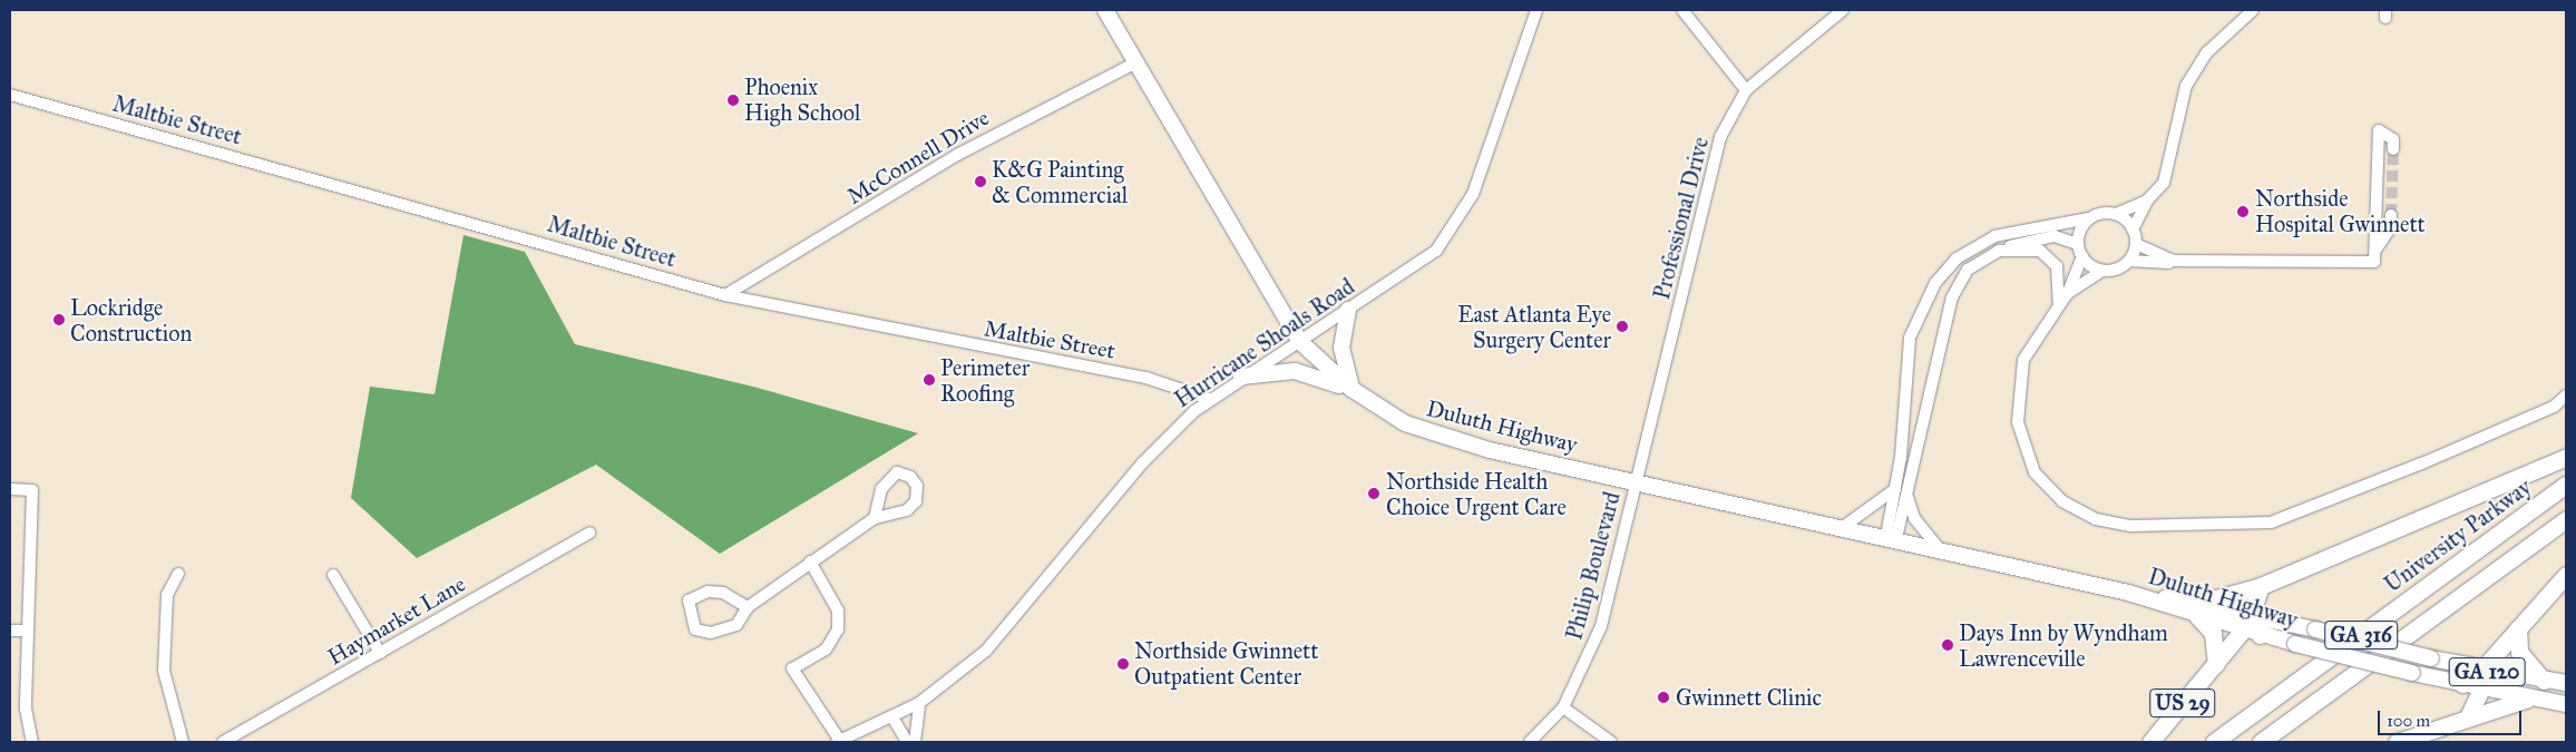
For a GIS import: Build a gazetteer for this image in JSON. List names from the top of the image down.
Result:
{
  "streets": {
    "highway": ["University Parkway", "GA 316", "US 29"],
    "main road": ["Duluth Highway", "GA 120"],
    "street": [
      "Maltbie Street",
      "McConnell Drive",
      "Professional Drive",
      "Hurricane Shoals Road",
      "Philip Boulevard",
      "Haymarket Lane"
    ]
  },
  "crossings": [
    ["Maltbie Street", "McConnell Drive"],
    ["Maltbie Street", "Hurricane Shoals Road"],
    ["McConnell Drive", "Duluth Highway"],
    ["Professional Drive", "Duluth Highway"],
    ["Professional Drive", "Philip Boulevard"],
    ["Hurricane Shoals Road", "Duluth Highway"],
    ["Duluth Highway", "Philip Boulevard"],
    ["Duluth Highway", "US 29"]
  ],
  "places": [
    "Phoenix High School",
    "K&G Painting & Commercial",
    "Northside Hospital Gwinnett",
    "Lockridge Construction",
    "East Atlanta Eye Surgery Center",
    "Perimeter Roofing",
    "Northside Health Choice Urgent Care",
    "Days Inn by Wyndham Lawrenceville",
    "Northside Gwinnett Outpatient Center",
    "Gwinnett Clinic"
  ],
  "scale_bar": "100 m"
}
